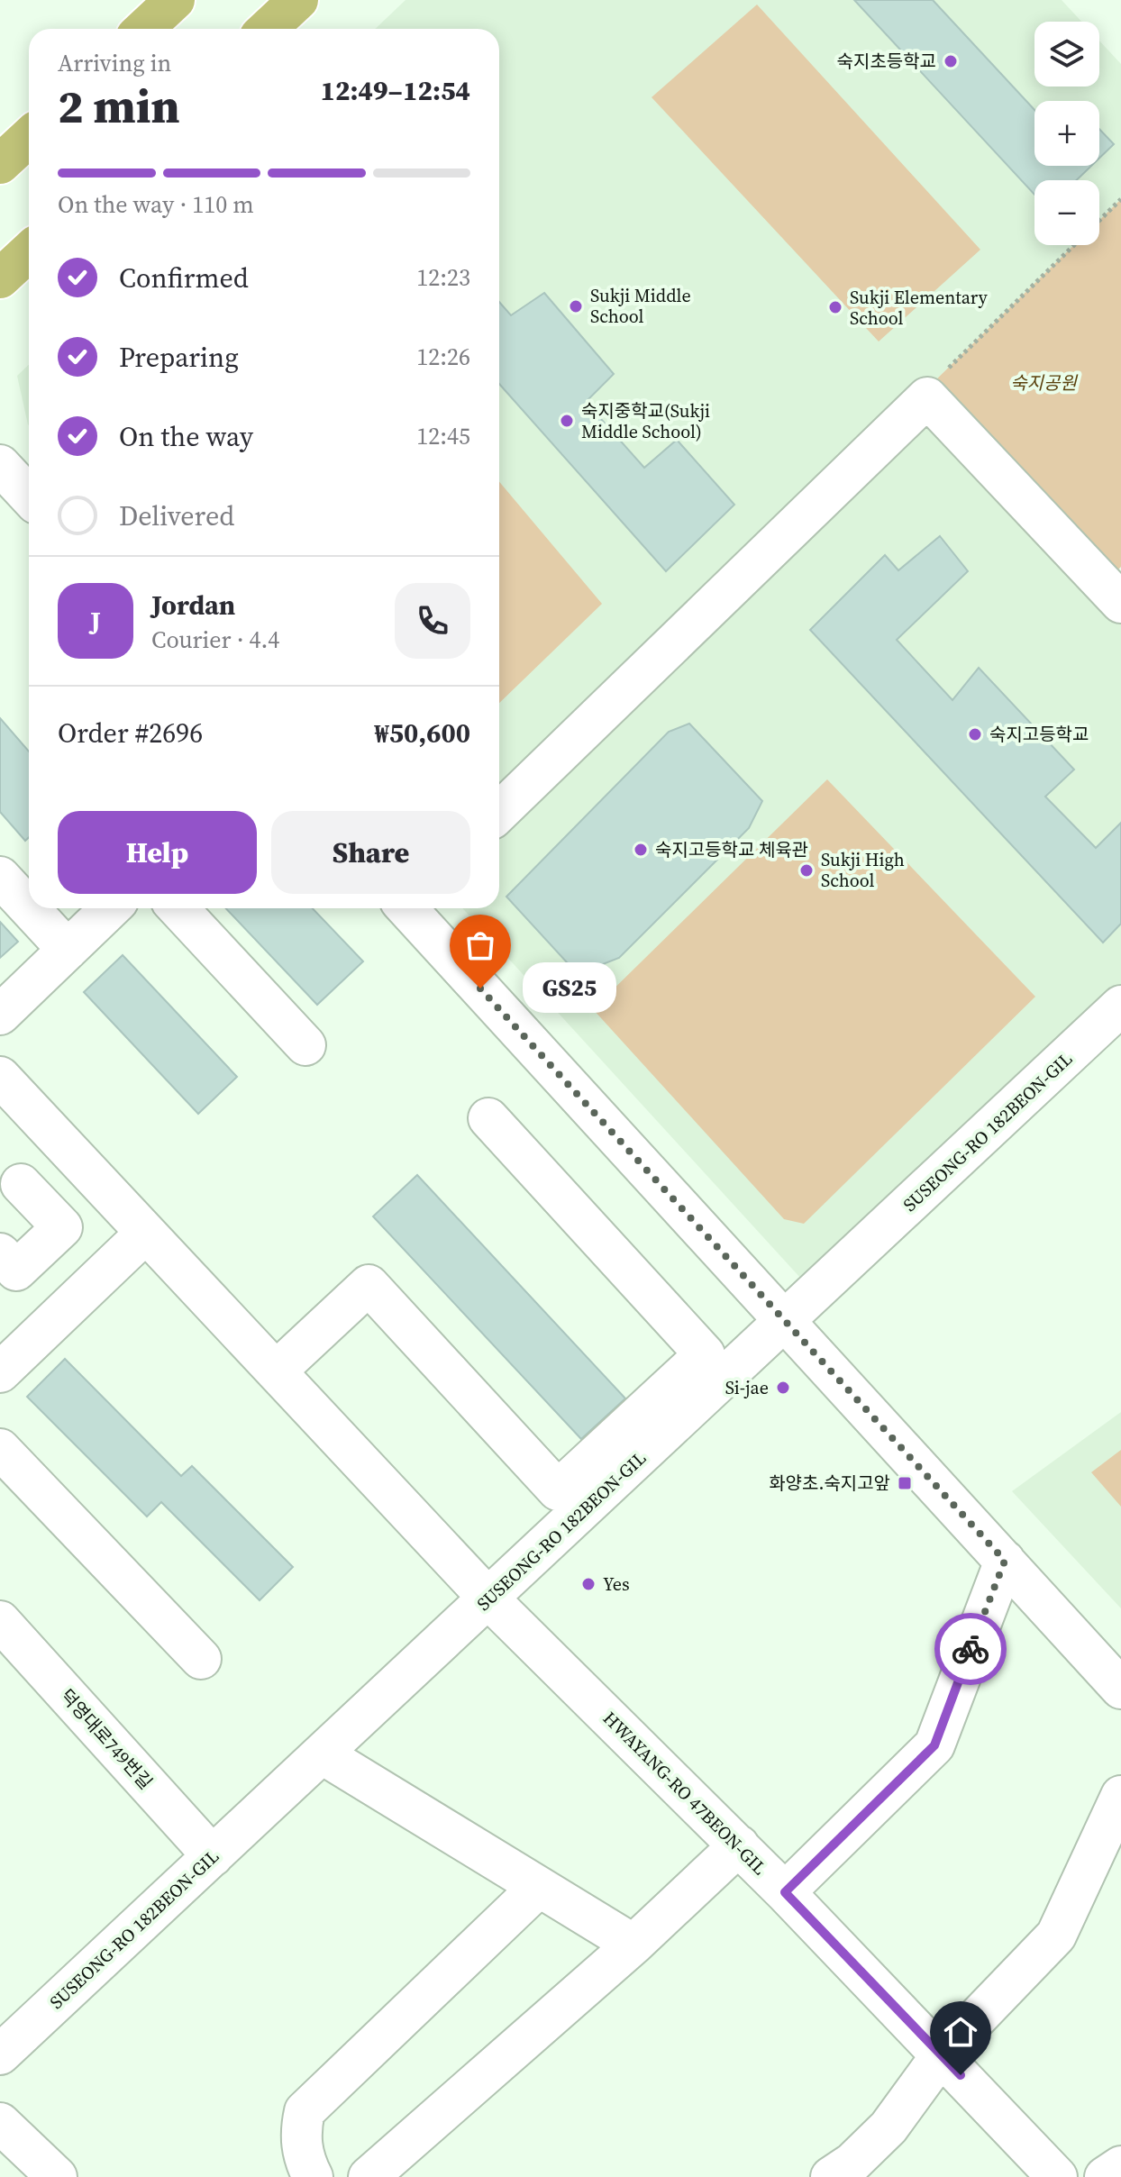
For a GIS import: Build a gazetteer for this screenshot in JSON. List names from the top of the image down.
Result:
{
  "streets": {
    "street": ["SUSEONG-RO 182BEON-GIL", "덕영대로749번길", "HWAYANG-RO 47BEON-GIL"]
  },
  "crossings": [
    ["SUSEONG-RO 182BEON-GIL", "덕영대로749번길"],
    ["SUSEONG-RO 182BEON-GIL", "HWAYANG-RO 47BEON-GIL"]
  ],
  "parks": ["숙지공원"],
  "places": {
    "other": [
      "숙지초등학교",
      "Sukji Middle School",
      "Sukji Elementary School",
      "숙지중학교(Sukji Middle School)",
      "숙지고등학교",
      "숙지고등학교 체육관",
      "Sukji High School",
      "GS25",
      "Si-jae",
      "Yes"
    ],
    "transit": ["화양초.숙지고앞"]
  },
  "page": {
    "map_buttons": ["+", "−"],
    "heading": ["2 min", "Arriving in", "12:49–12:54"],
    "panel": [
      "Jordan",
      "Courier · 4.4",
      "Order #2696",
      "₩50,600"
    ],
    "bar": "On the way · 110 m",
    "list": [
      ["Confirmed", "12:23"],
      ["Preparing", "12:26"],
      ["On the way", "12:45"],
      "Delivered"
    ],
    "round": "J",
    "buttons": ["Help", "Share"],
    "bubble": "GS25"
  }
}
